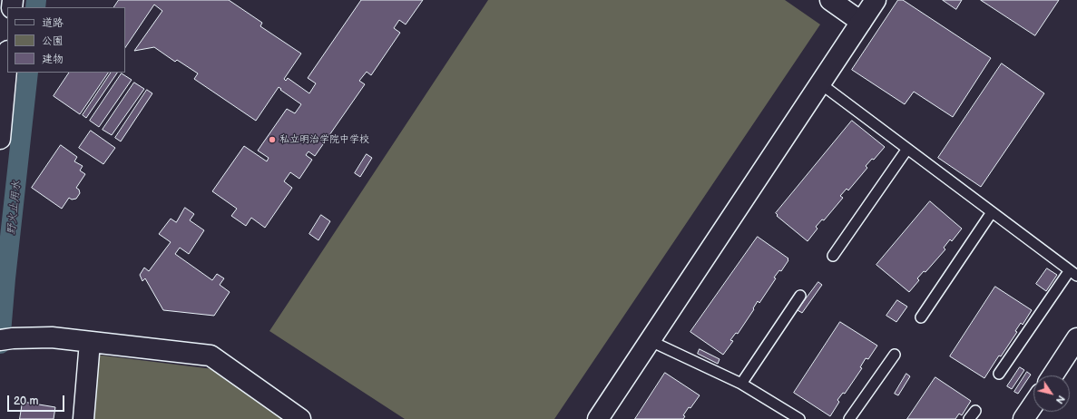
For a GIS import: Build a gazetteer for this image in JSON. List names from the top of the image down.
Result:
{
  "water": ["野火止用水"],
  "places": ["私立明治学院中学校"],
  "legend": ["道路", "公園", "建物"],
  "scale_bar": "20 m",
  "north": "bottom right"
}
